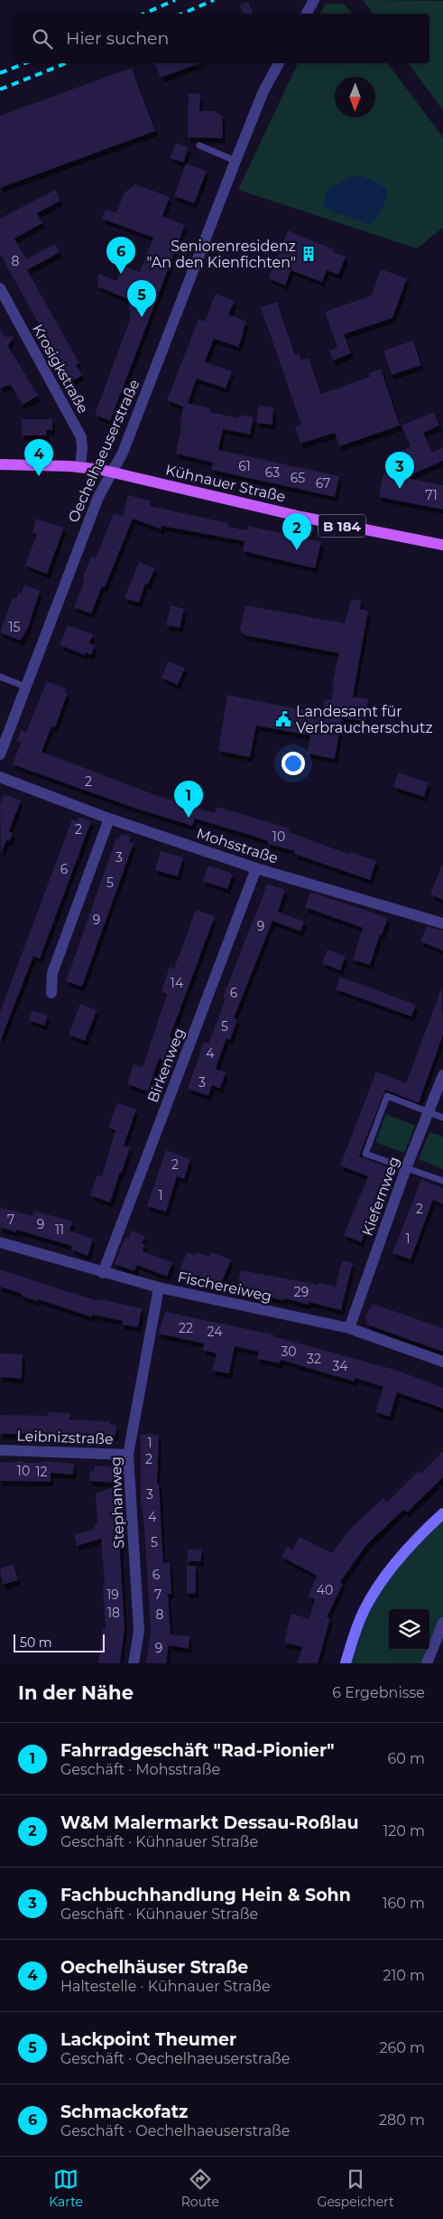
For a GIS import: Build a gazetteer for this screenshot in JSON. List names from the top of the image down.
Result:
{
  "streets": {
    "main road": ["Kühnauer Straße", "B 184"],
    "street": [
      "Krosigkstraße",
      "Oechelhaeuserstraße",
      "Mohsstraße",
      "Birkenweg",
      "Kiefernweg",
      "Fischereiweg",
      "Leibnizstraße",
      "Stephanweg"
    ]
  },
  "crossings": [
    ["Krosigkstraße", "Kühnauer Straße"],
    ["Oechelhaeuserstraße", "Kühnauer Straße"],
    ["Mohsstraße", "Birkenweg"],
    ["Birkenweg", "Fischereiweg"],
    ["Kiefernweg", "Fischereiweg"],
    ["Fischereiweg", "Stephanweg"],
    ["Leibnizstraße", "Stephanweg"]
  ],
  "places": {
    "building": ["Seniorenresidenz \"An den Kienfichten\""],
    "public building": ["Landesamt für Verbraucherschutz"]
  },
  "house_numbers": [
    "8",
    "61",
    "63",
    "65",
    "67",
    "71",
    "15",
    "2",
    "2",
    "10",
    "3",
    "6",
    "5",
    "9",
    "9",
    "14",
    "6",
    "5",
    "4",
    "3",
    "2",
    "1",
    "2",
    "7",
    "9",
    "11",
    "1",
    "29",
    "22",
    "24",
    "30",
    "32",
    "34",
    "1",
    "2",
    "10",
    "12",
    "3",
    "4",
    "5",
    "6",
    "40",
    "19",
    "7",
    "18",
    "8",
    "9"
  ],
  "scale_bar": "50 m",
  "north": "bottom",
  "page": {
    "search": "Hier suchen",
    "pins": [
      "6",
      "5",
      "4",
      "3",
      "2",
      "1"
    ],
    "scale": "50 m",
    "heading": ["In der Nähe", "6 Ergebnisse"],
    "list": [
      {
        "mark": "1",
        "name": "Fahrradgeschäft \"Rad-Pionier\"",
        "note": "Geschäft · Mohsstraße",
        "value": "60 m"
      },
      {
        "mark": "2",
        "name": "W&M Malermarkt Dessau-Roßlau",
        "note": "Geschäft · Kühnauer Straße",
        "value": "120 m"
      },
      {
        "mark": "3",
        "name": "Fachbuchhandlung Hein & Sohn",
        "note": "Geschäft · Kühnauer Straße",
        "value": "160 m"
      },
      {
        "mark": "4",
        "name": "Oechelhäuser Straße",
        "note": "Haltestelle · Kühnauer Straße",
        "value": "210 m"
      },
      {
        "mark": "5",
        "name": "Lackpoint Theumer",
        "note": "Geschäft · Oechelhaeuserstraße",
        "value": "260 m"
      },
      {
        "mark": "6",
        "name": "Schmackofatz",
        "note": "Geschäft · Oechelhaeuserstraße",
        "value": "280 m"
      }
    ],
    "nav": ["Karte", "Route", "Gespeichert"]
  }
}
